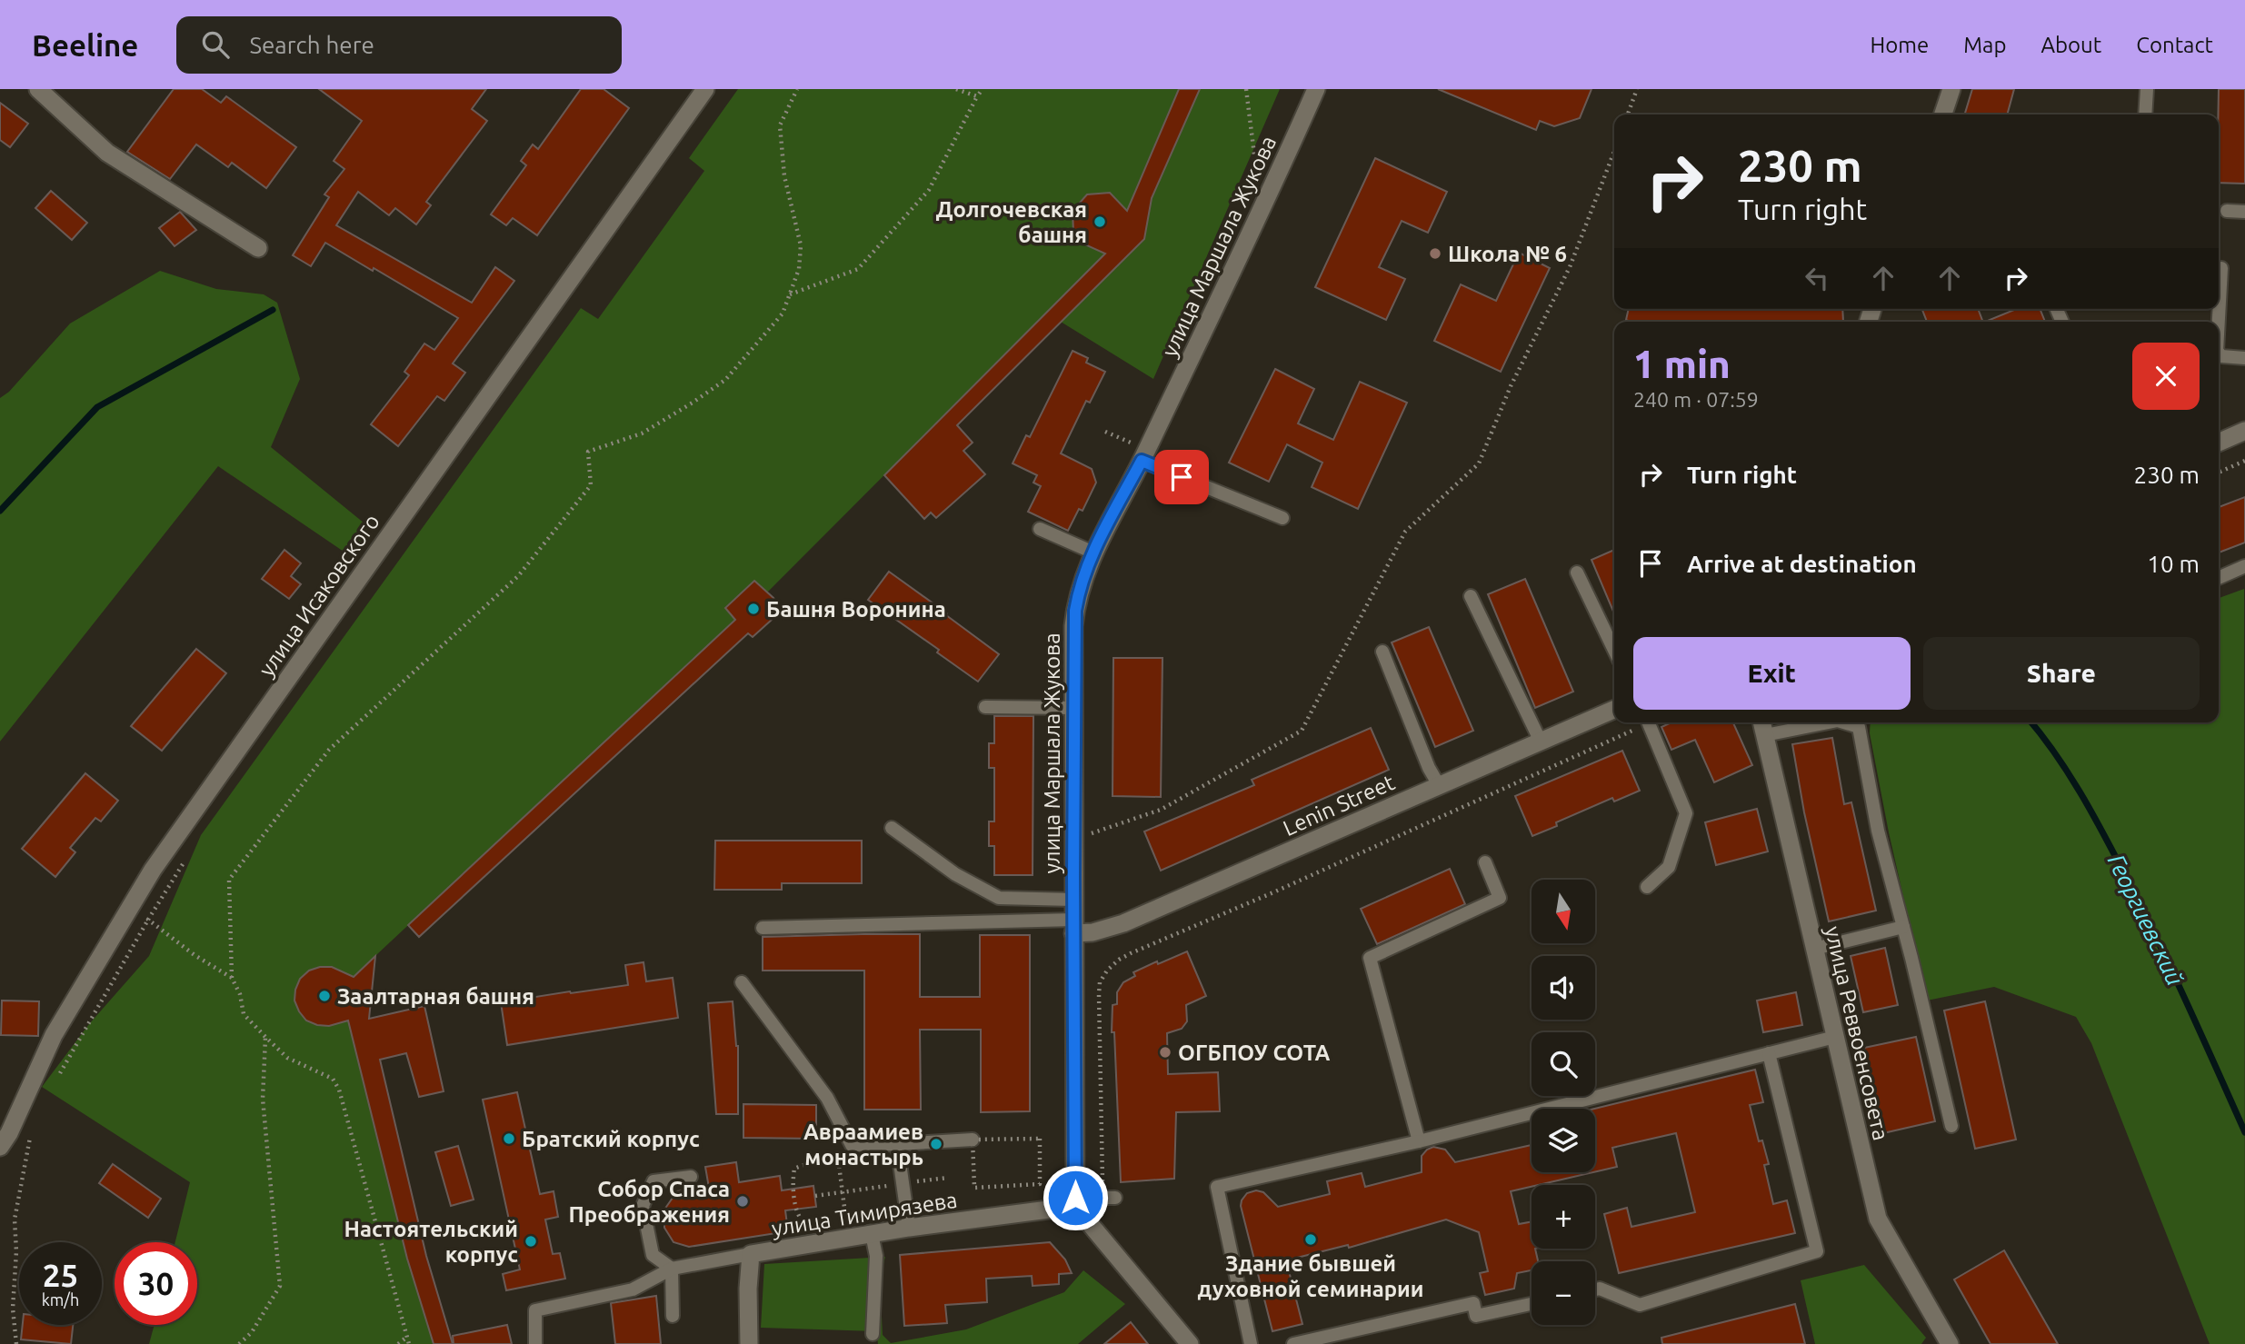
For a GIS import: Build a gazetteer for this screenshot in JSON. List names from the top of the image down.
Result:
{
  "streets": {
    "street": [
      "улица Маршала Жукова",
      "улица Исаковского",
      "Lenin Street",
      "улица Реввоенсовета",
      "улица Тимирязева"
    ]
  },
  "crossings": [
    ["улица Маршала Жукова", "Lenin Street"],
    ["улица Маршала Жукова", "улица Тимирязева"]
  ],
  "water": ["Георгиевский"],
  "places": [
    "Долгочевская башня",
    "Школа № 6",
    "Башня Воронина",
    "Заалтарная башня",
    "ОГБПОУ СОТА",
    "Братский корпус",
    "Авраамиев монастырь",
    "Собор Спаса Преображения",
    "Здание бывшей духовной семинарии",
    "Настоятельский корпус"
  ],
  "north": "bottom",
  "page": {
    "header": "Beeline",
    "search": "Search here",
    "nav": [
      "Home",
      "Map",
      "About",
      "Contact"
    ],
    "turn": ["230 m", "Turn right"],
    "heading": ["1 min", "240 m · 07:59"],
    "list": [
      {
        "name": "Turn right",
        "value": "230 m"
      },
      {
        "name": "Arrive at destination",
        "value": "10 m"
      }
    ],
    "buttons": ["Exit", "Share"],
    "map_buttons": ["+", "−"],
    "speed": "25 km/h",
    "limit": "30"
  }
}
